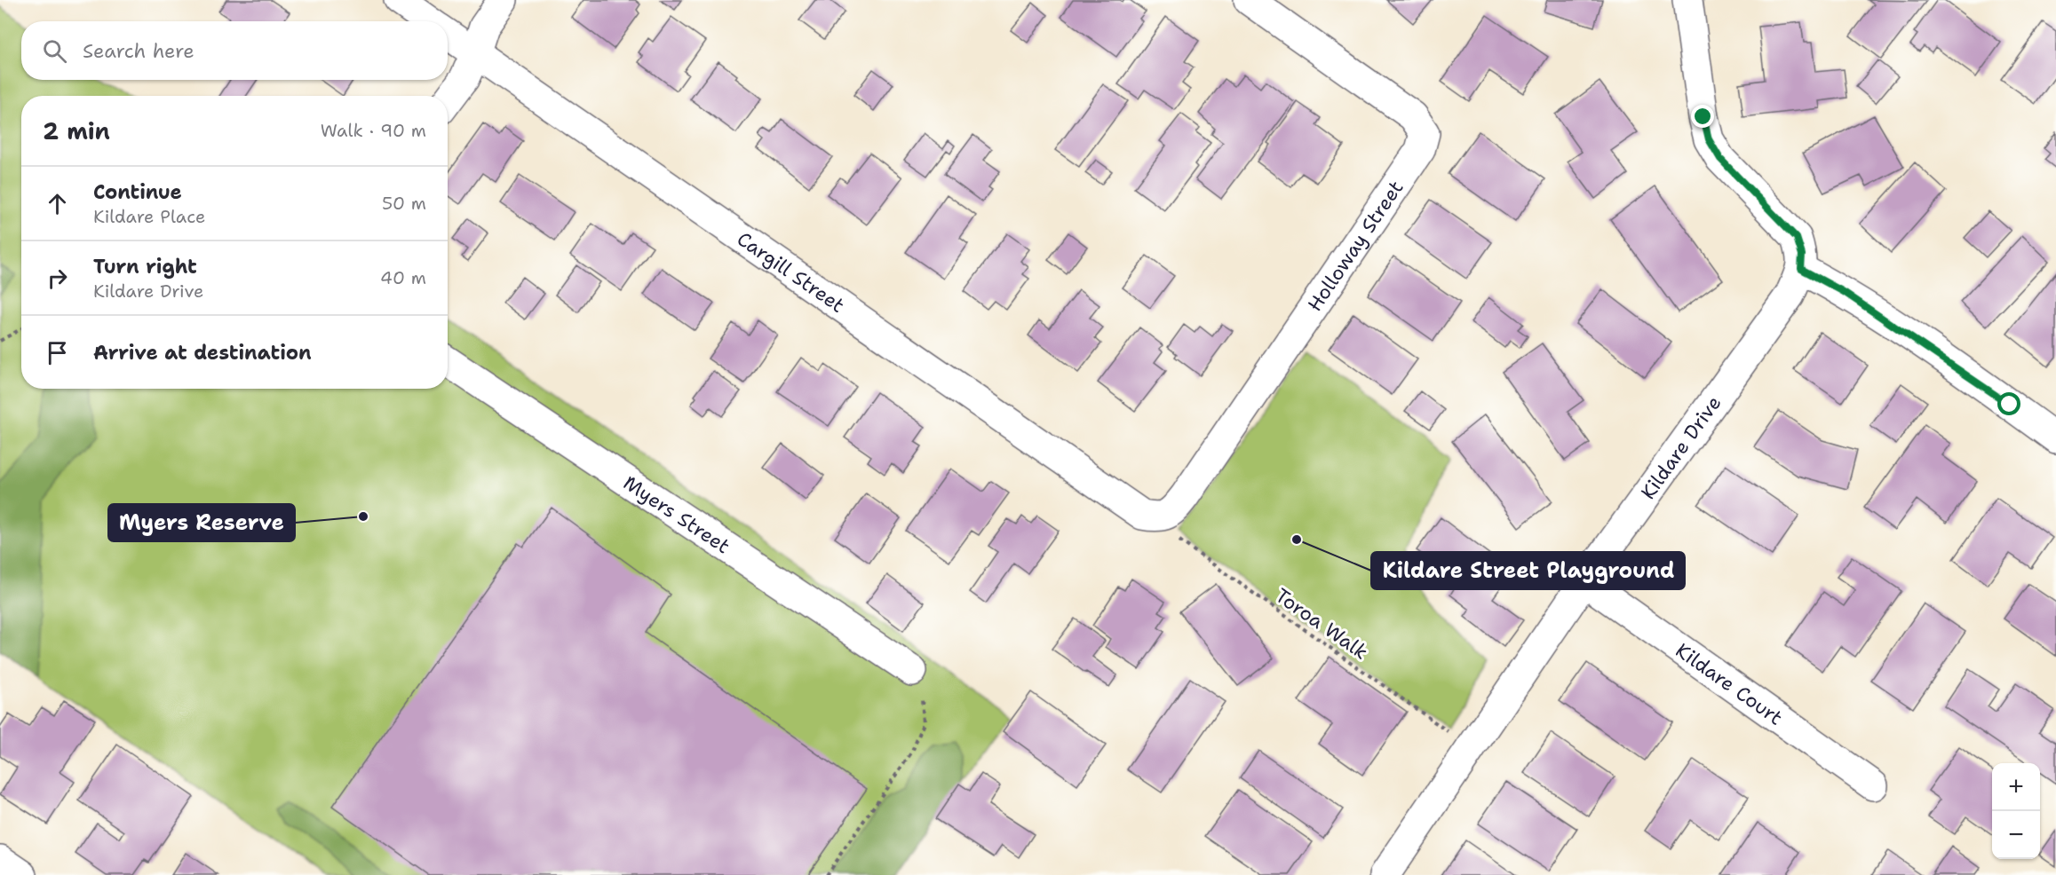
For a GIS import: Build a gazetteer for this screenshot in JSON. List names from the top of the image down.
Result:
{
  "streets": {
    "street": [
      "Holloway Street",
      "Cargill Street",
      "Kildare Drive",
      "Myers Street",
      "Kildare Court"
    ],
    "path": ["Toroa Walk"]
  },
  "crossings": [
    ["Holloway Street", "Cargill Street"],
    ["Kildare Drive", "Kildare Court"]
  ],
  "places": ["Myers Reserve", "Kildare Street Playground"],
  "page": {
    "search": "Search here",
    "heading": ["2 min", "Walk · 90 m"],
    "list": [
      ["Continue", "Kildare Place", "50 m"],
      ["Turn right", "Kildare Drive", "40 m"],
      "Arrive at destination"
    ],
    "map_buttons": ["+", "−"]
  }
}
